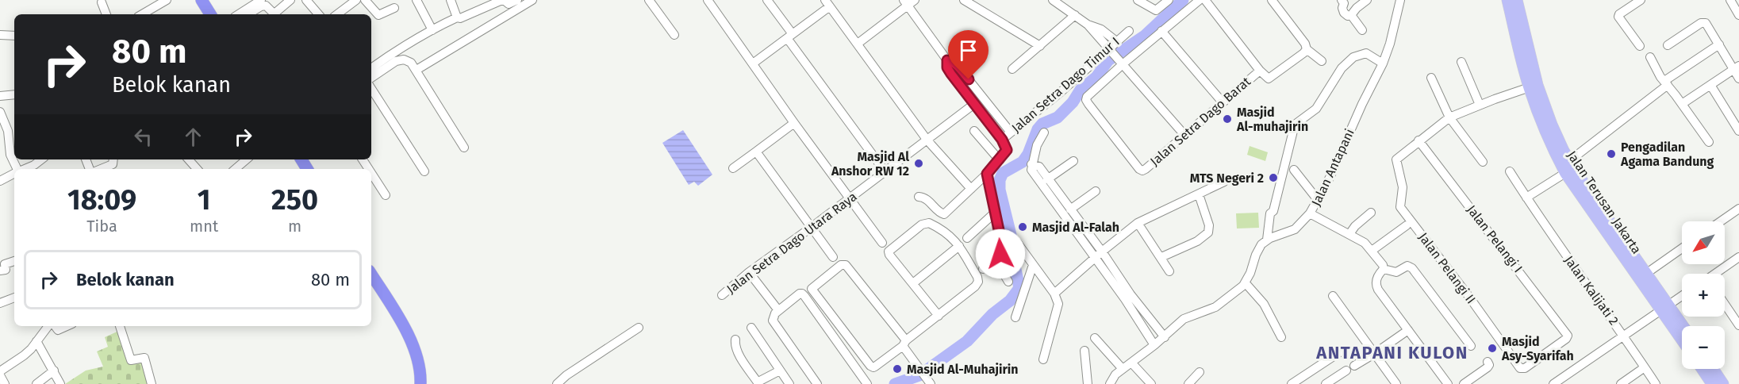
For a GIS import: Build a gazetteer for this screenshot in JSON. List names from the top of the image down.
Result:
{
  "streets": {
    "main road": ["Jalan Terusan Jakarta"],
    "street": [
      "Jalan Setra Dago Timur I",
      "Jalan Setra Dago Barat",
      "Jalan Antapani",
      "Jalan Pelangi I",
      "Jalan Setra Dago Utara Raya",
      "Jalan Pelangi II",
      "Jalan Kalijati 2"
    ]
  },
  "crossings": [
    ["Jalan Pelangi I", "Jalan Pelangi II"]
  ],
  "districts": ["ANTAPANI KULON"],
  "places": [
    "Masjid Al-muhajirin",
    "Pengadilan Agama Bandung",
    "Masjid Al Anshor RW 12",
    "MTS Negeri 2",
    "Masjid Al-Falah",
    "Masjid Asy-Syarifah",
    "Masjid Al-Muhajirin"
  ],
  "north": "bottom left",
  "page": {
    "turn": ["80 m", "Belok kanan"],
    "eta": [
      "18:09",
      "Tiba",
      "1",
      "mnt",
      "250",
      "m"
    ],
    "map_buttons": ["+", "−"],
    "list": [
      {
        "name": "Belok kanan",
        "value": "80 m"
      }
    ]
  }
}
